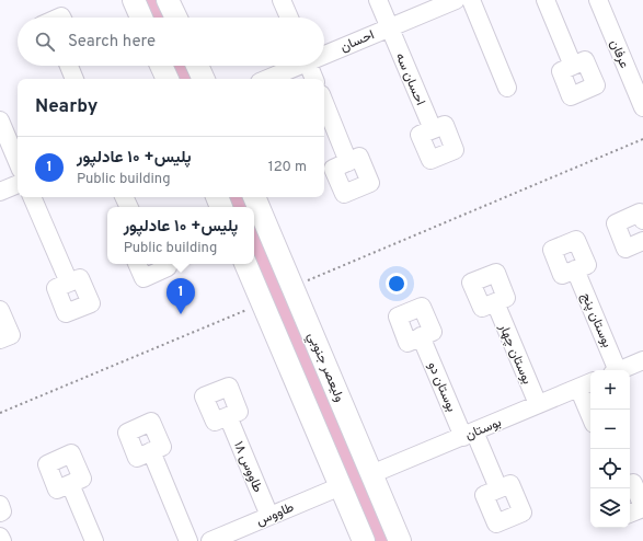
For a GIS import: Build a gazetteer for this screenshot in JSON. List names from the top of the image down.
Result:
{
  "streets": {
    "main road": ["وليعصر جنوبي"],
    "street": [
      "احسان",
      "عرفان",
      "احسان سه",
      "بوستان پنج",
      "بوستان چهار",
      "بوستان دو",
      "بوستان",
      "طاووس ۱۸",
      "طاووس"
    ]
  },
  "crossings": [
    ["احسان", "احسان سه"],
    ["بوستان چهار", "بوستان"],
    ["وليعصر جنوبي", "بوستان"],
    ["بوستان دو", "بوستان"],
    ["طاووس ۱۸", "طاووس"]
  ],
  "page": {
    "search": "Search here",
    "heading": "Nearby",
    "list": [
      {
        "mark": "1",
        "name": "پلیس+ ۱۰ عادلپور",
        "note": "Public building",
        "value": "120 m"
      }
    ],
    "popup": ["پلیس+ ۱۰ عادلپور", "Public building"],
    "pins": "1",
    "map_buttons": ["+", "−"]
  }
}
